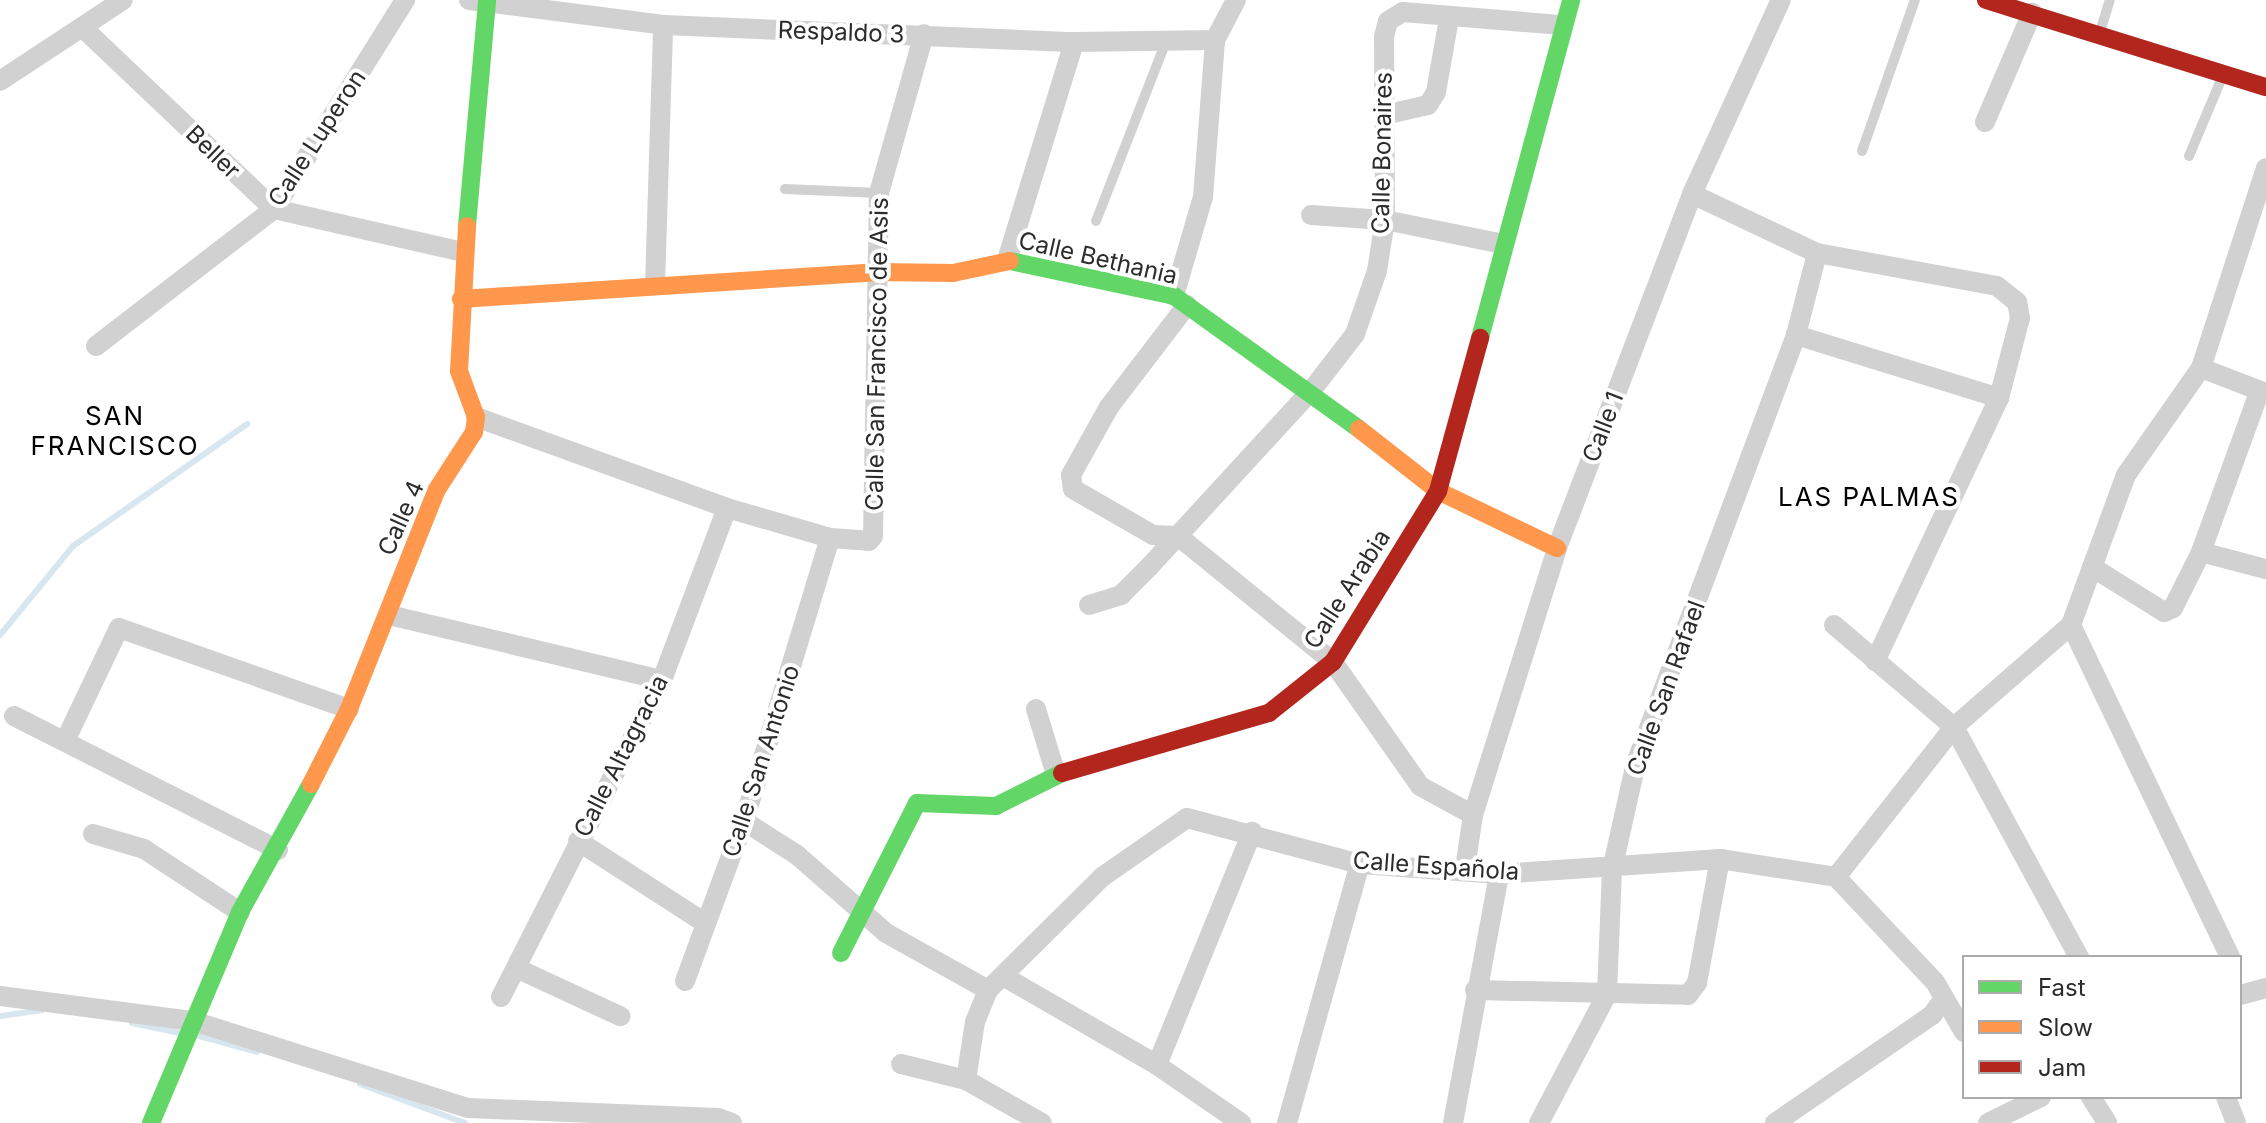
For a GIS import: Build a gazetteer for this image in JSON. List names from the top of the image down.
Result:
{
  "streets": {
    "street": [
      "Respaldo 3",
      "Calle Luperon",
      "Beller",
      "Calle Bonaires",
      "Calle Bethania",
      "Calle San Francisco de Asis",
      "Calle 1",
      "Calle 4",
      "Calle Arabia",
      "Calle San Rafael",
      "Calle Altagracia",
      "Calle San Antonio",
      "Calle Española"
    ]
  },
  "crossings": [
    ["Respaldo 3", "Calle San Francisco de Asis"],
    ["Calle Luperon", "Beller"],
    ["Calle Bonaires", "Calle Bethania"],
    ["Calle Bonaires", "Calle Arabia"],
    ["Calle Bethania", "Calle San Francisco de Asis"],
    ["Calle Bethania", "Calle 1"],
    ["Calle Bethania", "Calle Arabia"],
    ["Calle San Francisco de Asis", "Calle San Antonio"],
    ["Calle 1", "Calle Española"],
    ["Calle San Rafael", "Calle Española"]
  ],
  "districts": ["SAN FRANCISCO", "LAS PALMAS"],
  "legend": ["Fast", "Slow", "Jam"]
}
